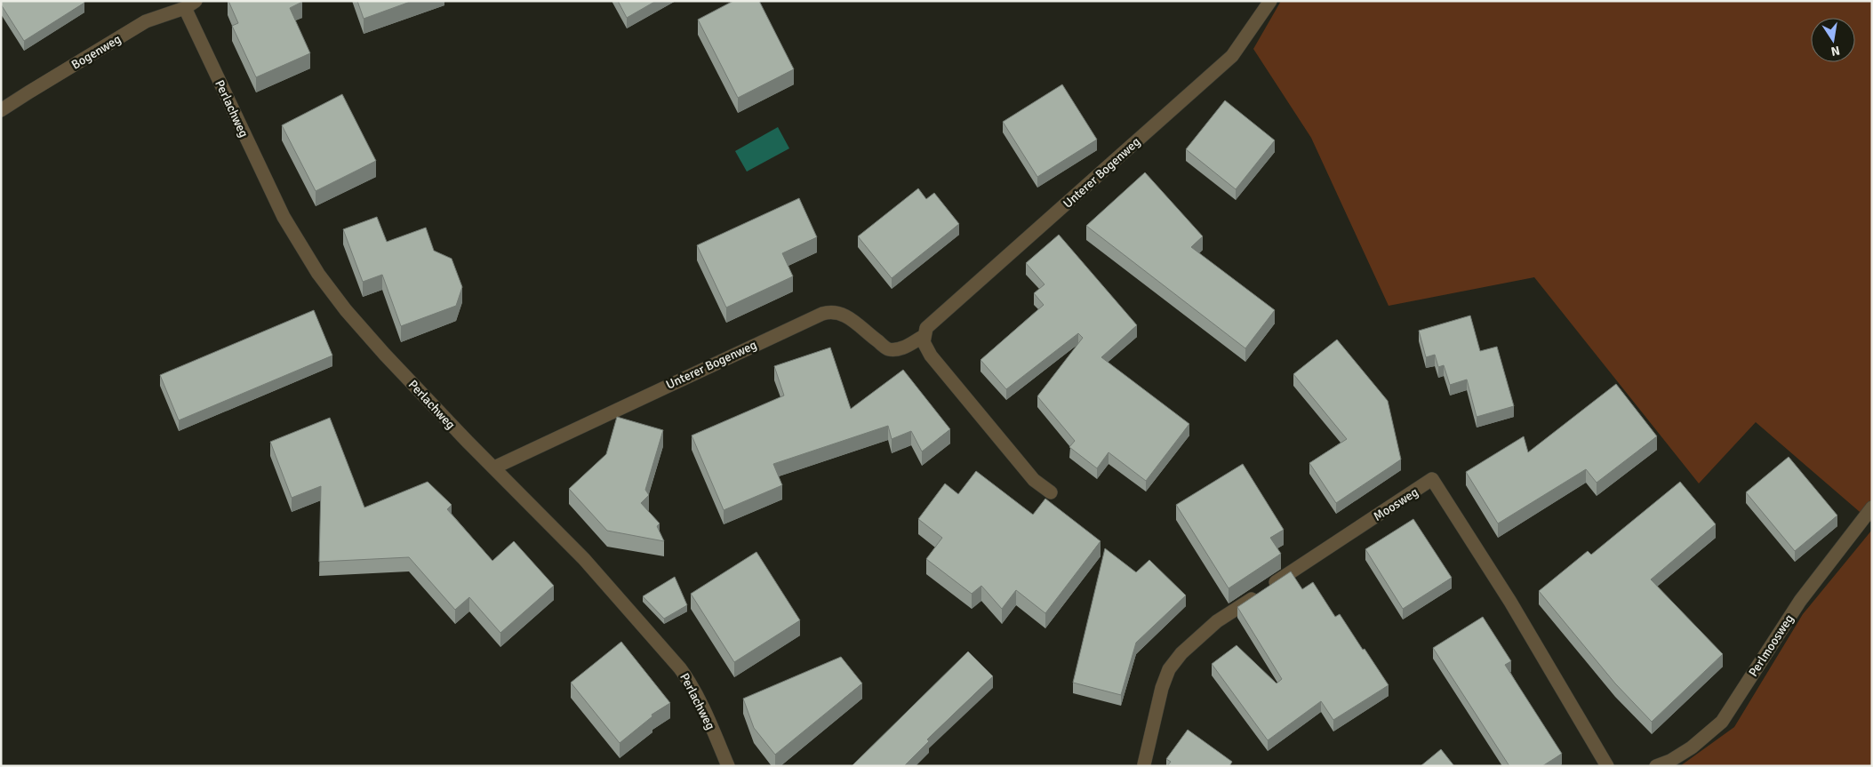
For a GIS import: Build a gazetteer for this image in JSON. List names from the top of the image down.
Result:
{
  "streets": {
    "street": [
      "Bogenweg",
      "Perlachweg",
      "Unterer Bogenweg",
      "Moosweg",
      "Perlmoosweg"
    ]
  },
  "crossings": [
    ["Bogenweg", "Perlachweg"],
    ["Perlachweg", "Unterer Bogenweg"]
  ],
  "north": "bottom"
}
